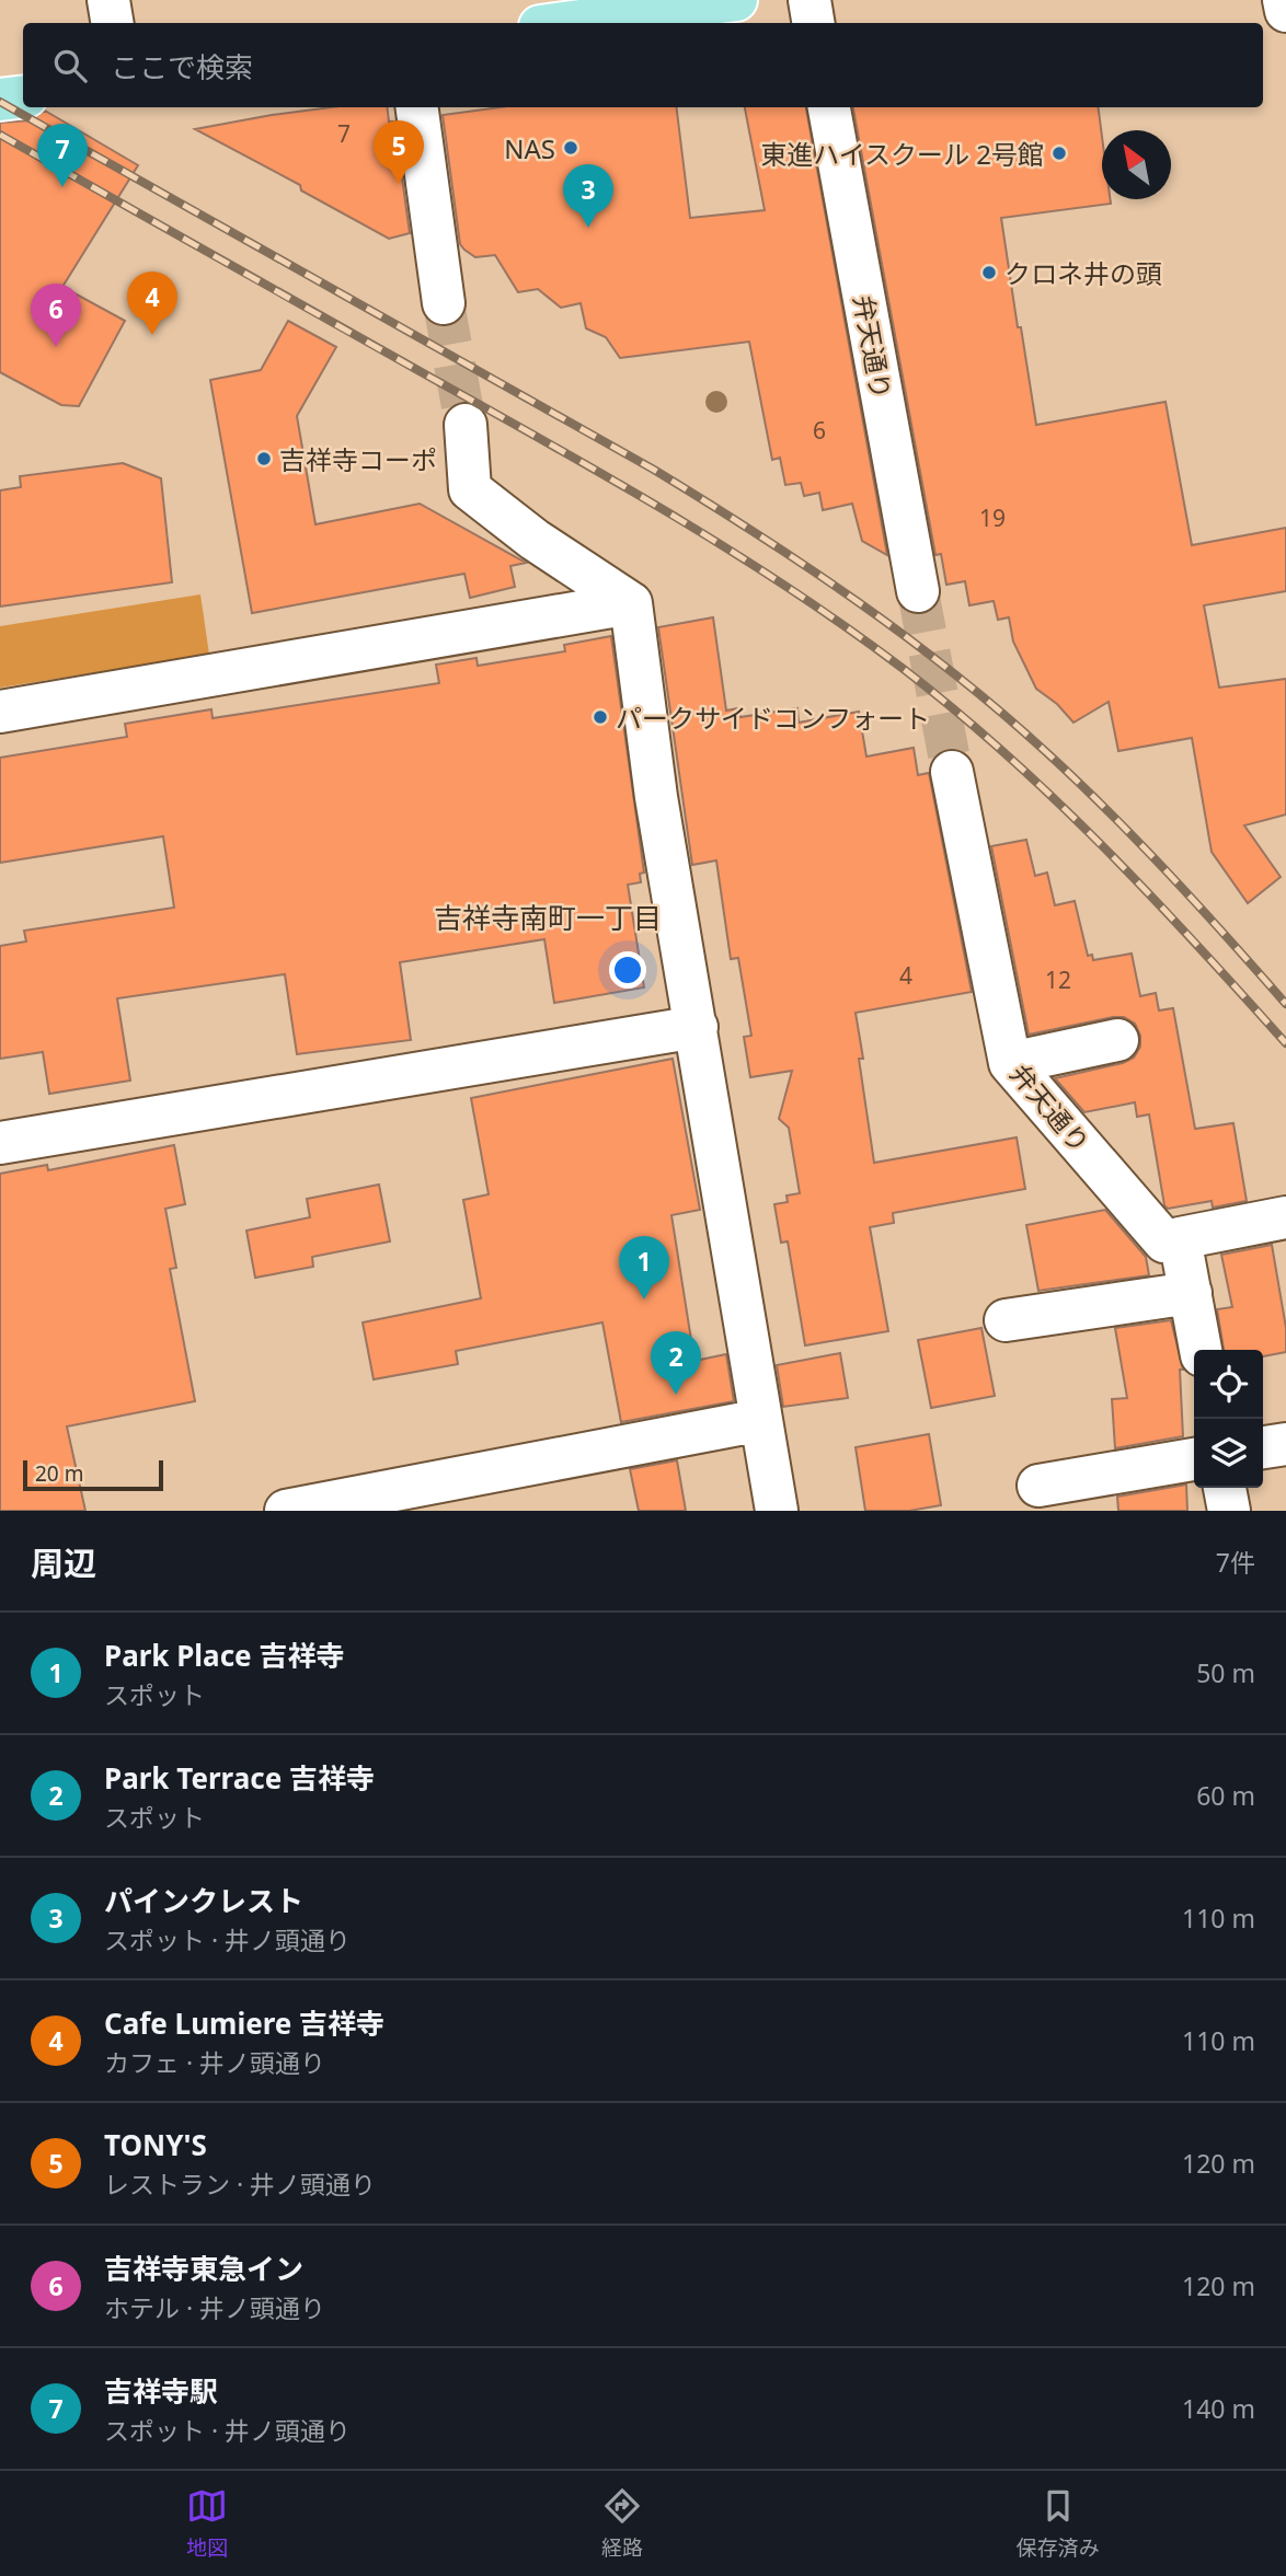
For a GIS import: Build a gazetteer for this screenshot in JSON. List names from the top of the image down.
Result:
{
  "streets": {
    "street": ["弁天通り"]
  },
  "districts": ["吉祥寺南町一丁目"],
  "places": [
    "NAS",
    "東進ハイスクール 2号館",
    "クロネ井の頭",
    "吉祥寺コーポ",
    "パークサイドコンフォート"
  ],
  "house_numbers": [
    "7",
    "6",
    "19",
    "4",
    "12"
  ],
  "scale_bar": "20 m",
  "north": "top left",
  "page": {
    "search": "ここで検索",
    "pins": [
      "5",
      "7",
      "3",
      "4",
      "6",
      "1",
      "2"
    ],
    "scale": "20 m",
    "heading": ["周辺", "7件"],
    "list": [
      {
        "mark": "1",
        "name": "Park Place 吉祥寺",
        "note": "スポット",
        "value": "50 m"
      },
      {
        "mark": "2",
        "name": "Park Terrace 吉祥寺",
        "note": "スポット",
        "value": "60 m"
      },
      {
        "mark": "3",
        "name": "パインクレスト",
        "note": "スポット · 井ノ頭通り",
        "value": "110 m"
      },
      {
        "mark": "4",
        "name": "Cafe Lumiere 吉祥寺",
        "note": "カフェ · 井ノ頭通り",
        "value": "110 m"
      },
      {
        "mark": "5",
        "name": "TONY'S",
        "note": "レストラン · 井ノ頭通り",
        "value": "120 m"
      },
      {
        "mark": "6",
        "name": "吉祥寺東急イン",
        "note": "ホテル · 井ノ頭通り",
        "value": "120 m"
      },
      {
        "mark": "7",
        "name": "吉祥寺駅",
        "note": "スポット · 井ノ頭通り",
        "value": "140 m"
      }
    ],
    "nav": ["地図", "経路", "保存済み"]
  }
}
